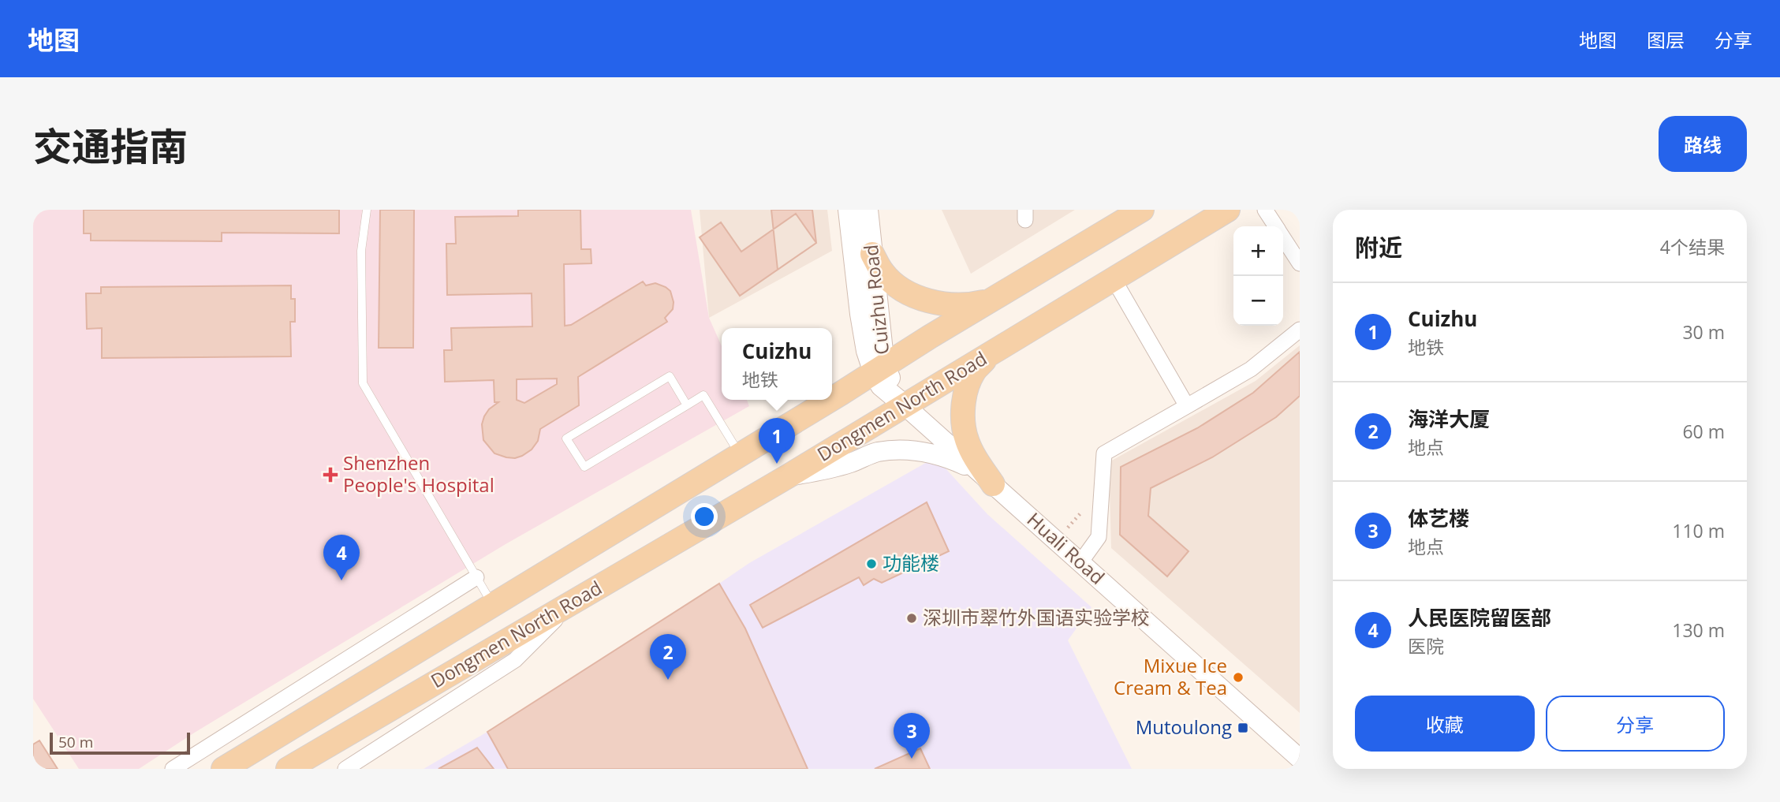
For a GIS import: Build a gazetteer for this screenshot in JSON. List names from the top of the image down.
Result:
{
  "streets": {
    "main road": ["Cuizhu Road", "Dongmen North Road"],
    "street": ["Huali Road"]
  },
  "crossings": [
    ["Cuizhu Road", "Dongmen North Road"],
    ["Cuizhu Road", "Huali Road"],
    ["Dongmen North Road", "Huali Road"]
  ],
  "places": {
    "health": ["Shenzhen People's Hospital"],
    "other": ["功能楼", "深圳市翠竹外国语实验学校", "Mixue Ice Cream & Tea"],
    "transit": ["Mutoulong"]
  },
  "scale_bar": "50 m",
  "page": {
    "header": "地图",
    "nav": ["地图", "图层", "分享"],
    "title": "交通指南",
    "buttons": [
      "路线",
      ["收藏", "分享"]
    ],
    "heading": ["附近", "4个结果"],
    "map_buttons": ["+", "−"],
    "list": [
      {
        "mark": "1",
        "name": "Cuizhu",
        "note": "地铁",
        "value": "30 m"
      },
      {
        "mark": "2",
        "name": "海洋大厦",
        "note": "地点",
        "value": "60 m"
      },
      {
        "mark": "3",
        "name": "体艺楼",
        "note": "地点",
        "value": "110 m"
      },
      {
        "mark": "4",
        "name": "人民医院留医部",
        "note": "医院",
        "value": "130 m"
      }
    ],
    "popup": ["Cuizhu", "地铁"],
    "pins": [
      "1",
      "4",
      "2",
      "3"
    ],
    "scale": "50 m"
  }
}
